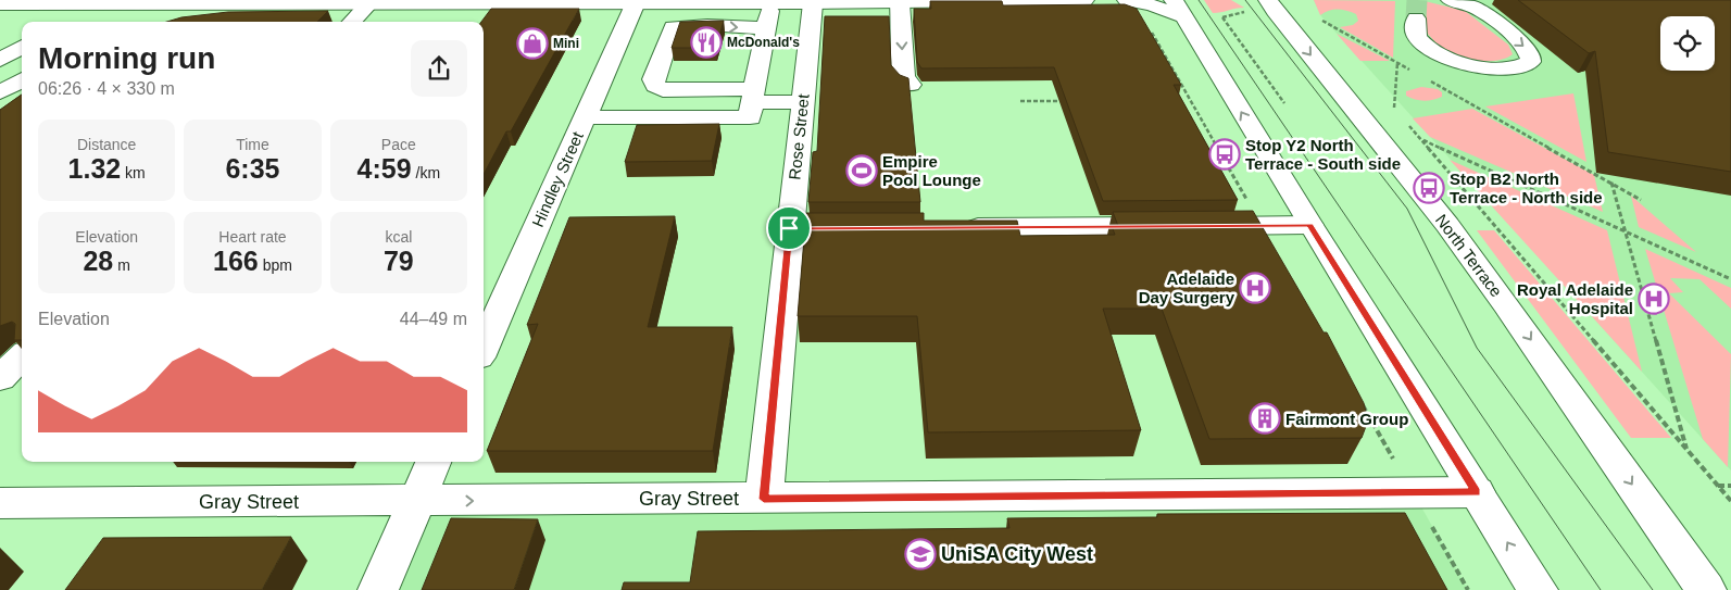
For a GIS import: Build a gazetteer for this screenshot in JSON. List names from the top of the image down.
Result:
{
  "streets": {
    "main road": [
      "Rose Street",
      "Hindley Street",
      "North Terrace",
      "Gray Street"
    ]
  },
  "crossings": [
    ["Rose Street", "Gray Street"]
  ],
  "places": {
    "restaurant": ["McDonald's"],
    "shop": ["Mini"],
    "bus stop": ["Stop Y2 North Terrace - South side", "Stop B2 North Terrace - North side"],
    "sports": ["Empire Pool Lounge"],
    "hospital": ["Adelaide Day Surgery", "Royal Adelaide Hospital"],
    "building": ["Fairmont Group"],
    "school or university": ["UniSA City West"]
  },
  "page": {
    "heading": ["Morning run", "06:26 · 4 × 330 m"],
    "stats": [
      ["Distance", "1.32 km"],
      ["Time", "6:35"],
      ["Pace", "4:59 /km"],
      ["Elevation", "28 m"],
      ["Heart rate", "166 bpm"],
      ["kcal", "79"]
    ],
    "chart": ["Elevation", "44–49 m"]
  }
}
